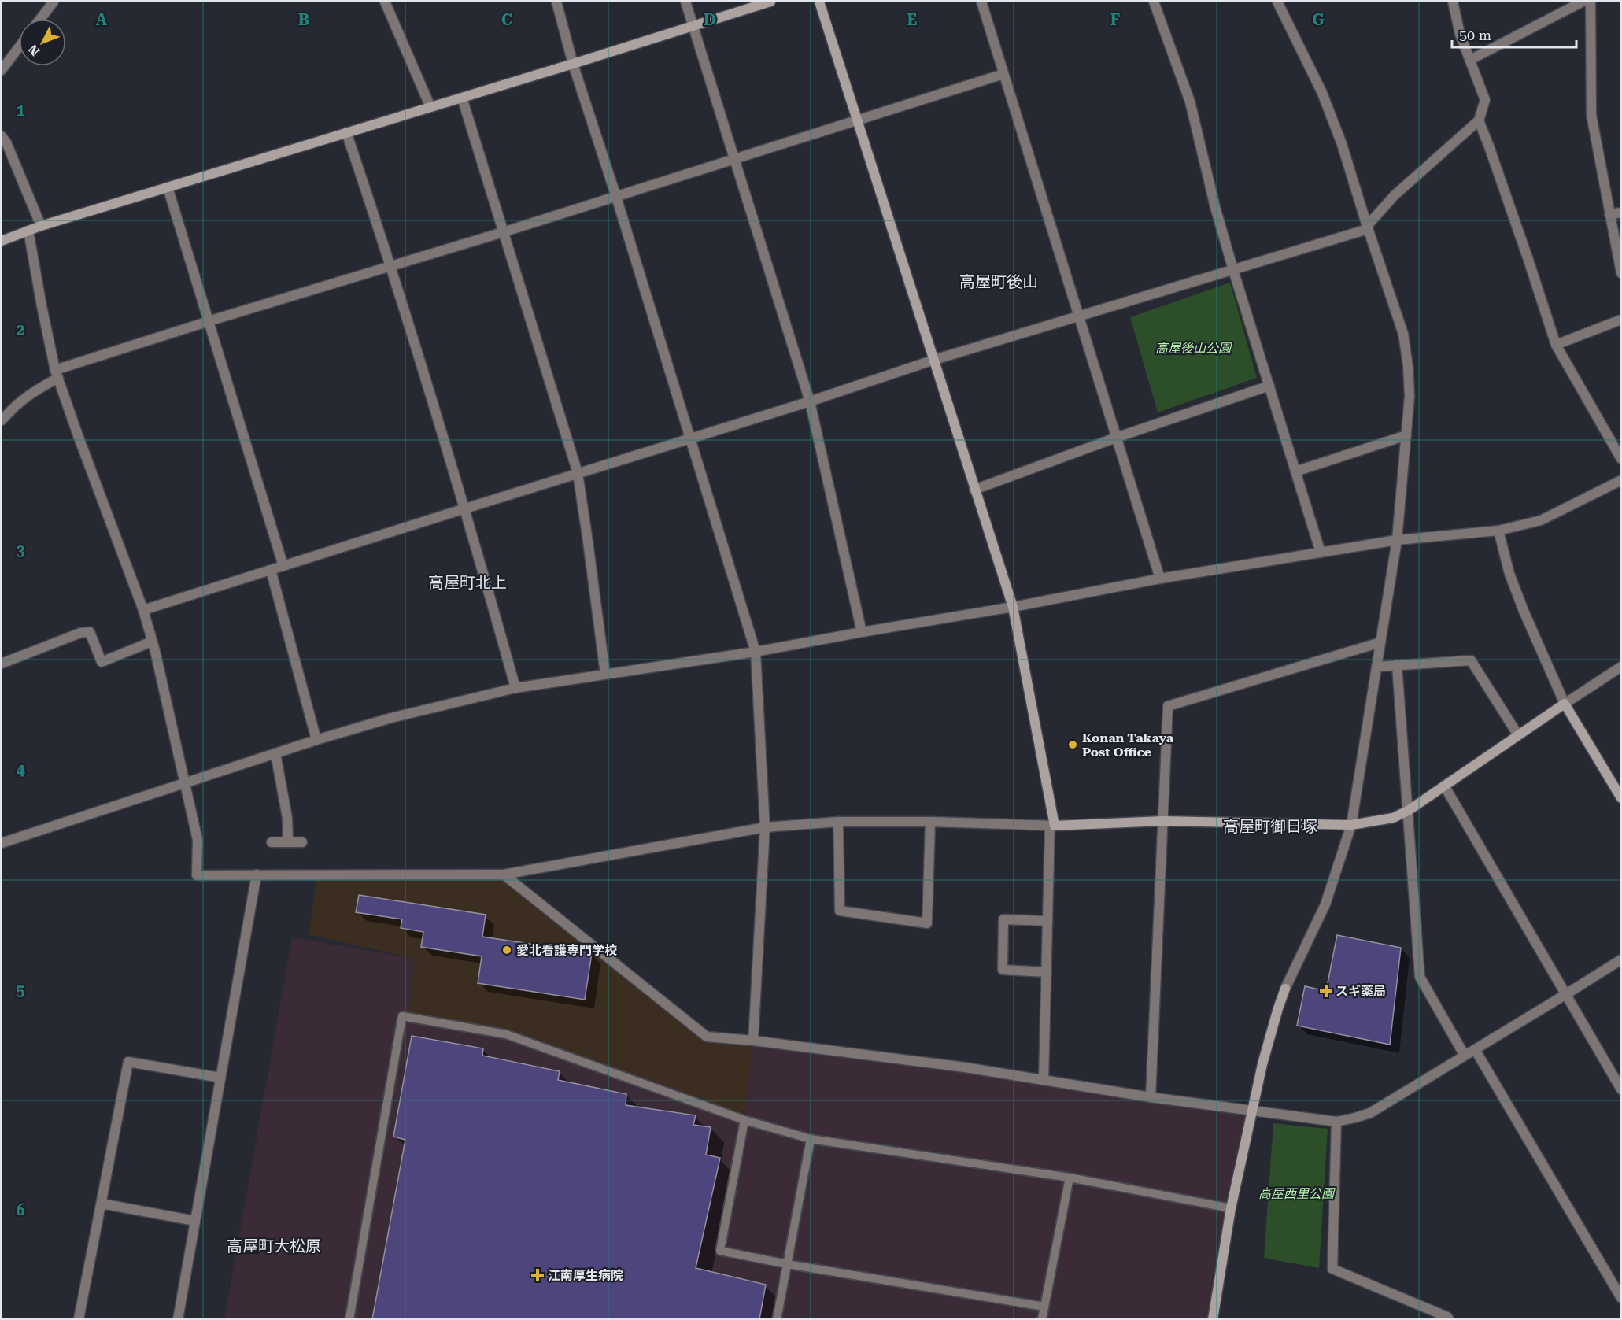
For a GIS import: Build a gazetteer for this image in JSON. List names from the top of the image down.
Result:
{
  "districts": [
    "高屋町後山",
    "高屋町北上",
    "高屋町御日塚",
    "高屋町大松原"
  ],
  "parks": ["高屋後山公園", "高屋西里公園"],
  "places": {
    "other": ["Konan Takaya Post Office", "愛北看護専門学校"],
    "health": ["スギ薬局", "江南厚生病院"]
  },
  "scale_bar": "50 m",
  "north": "bottom left",
  "grid": {
    "columns": [
      "A",
      "B",
      "C",
      "D",
      "E",
      "F",
      "G"
    ],
    "rows": [
      "1",
      "2",
      "3",
      "4",
      "5",
      "6"
    ]
  }
}
